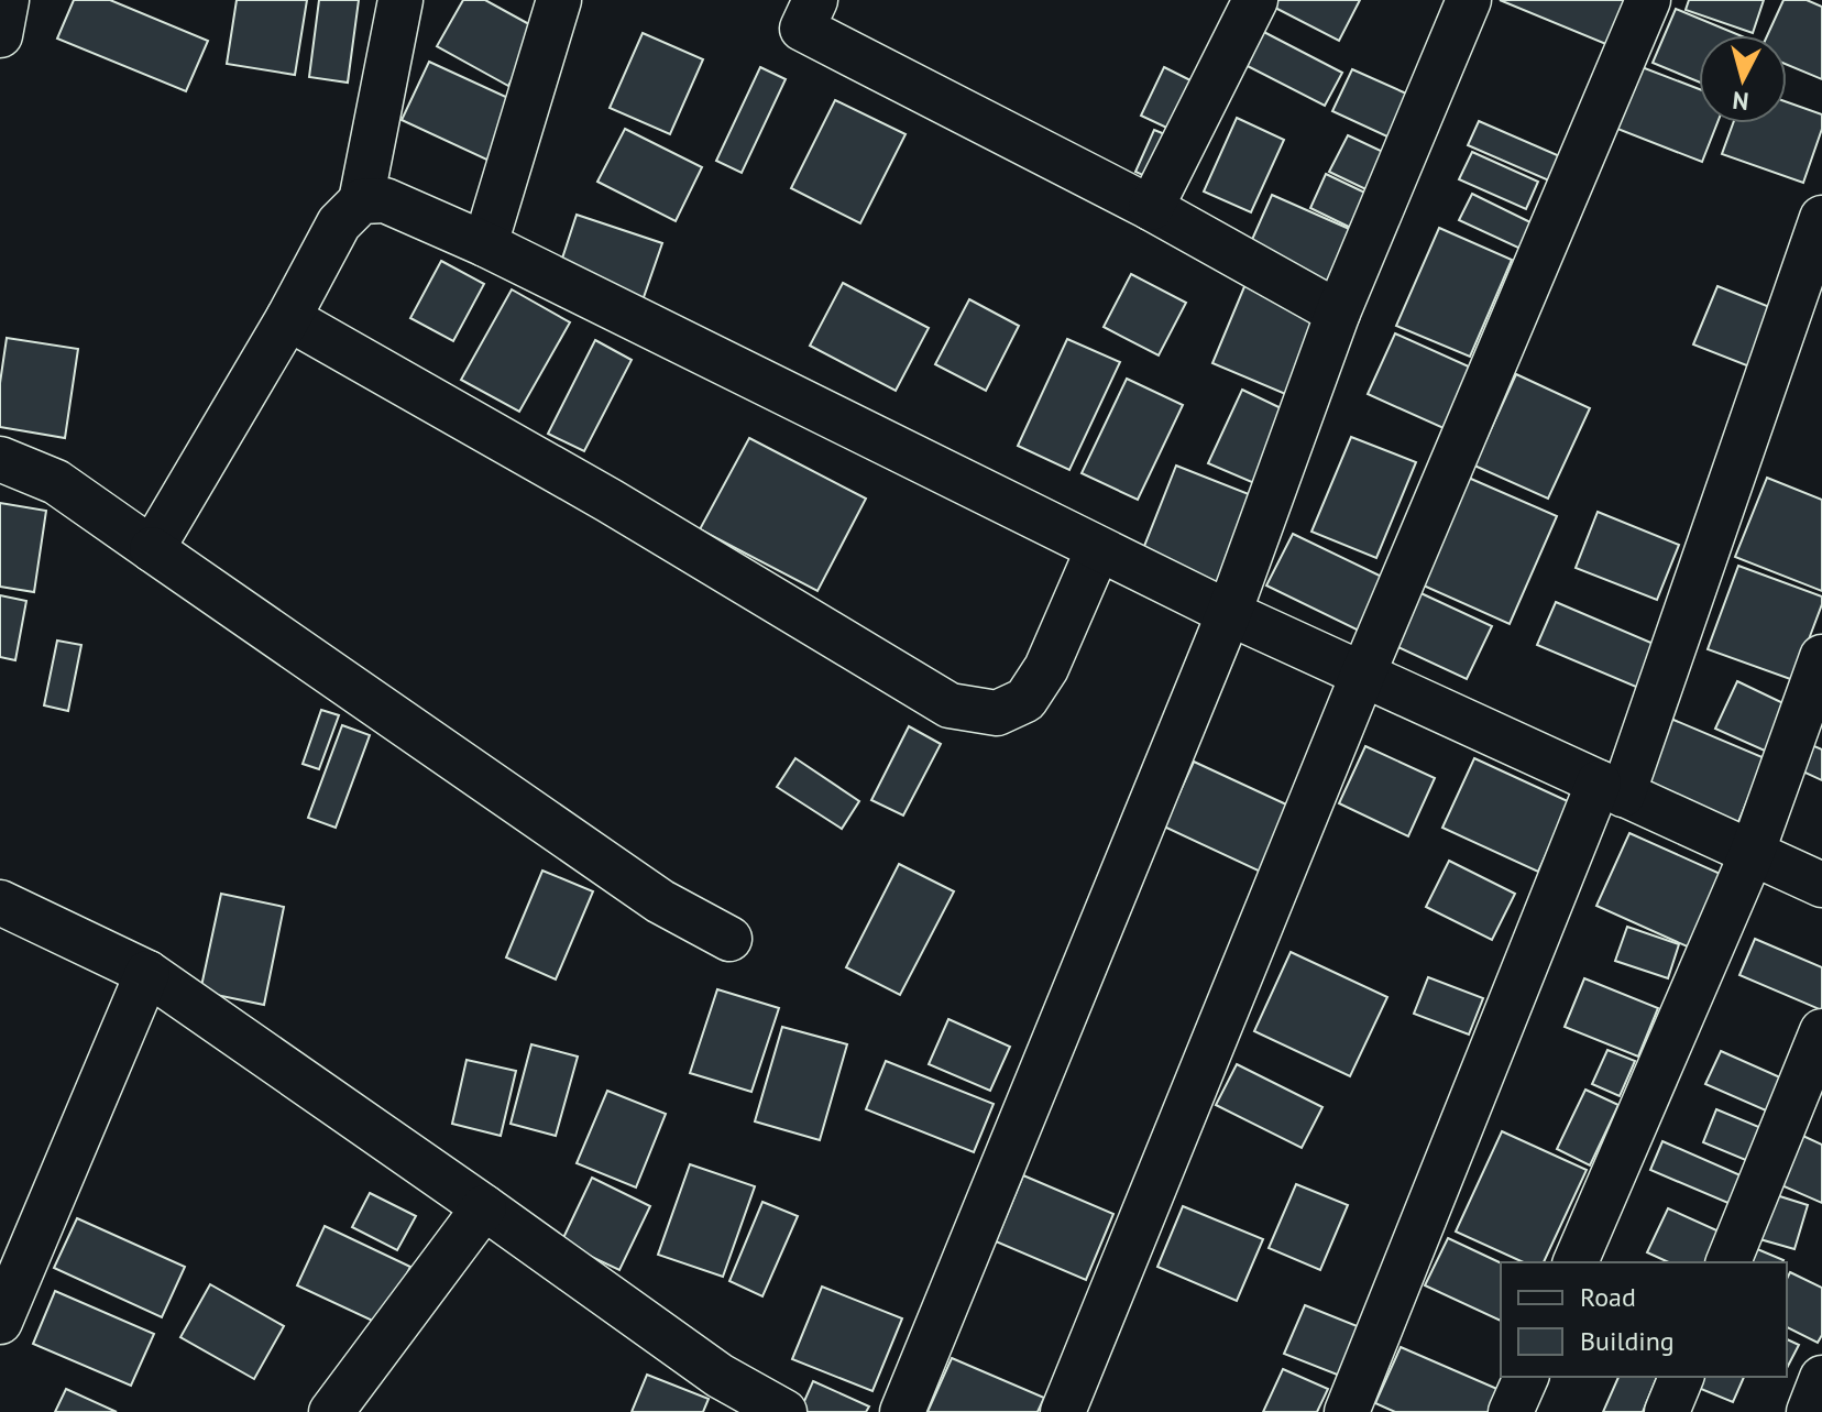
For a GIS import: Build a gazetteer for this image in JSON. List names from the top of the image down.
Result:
{
  "legend": ["Road", "Building"],
  "north": "bottom"
}
